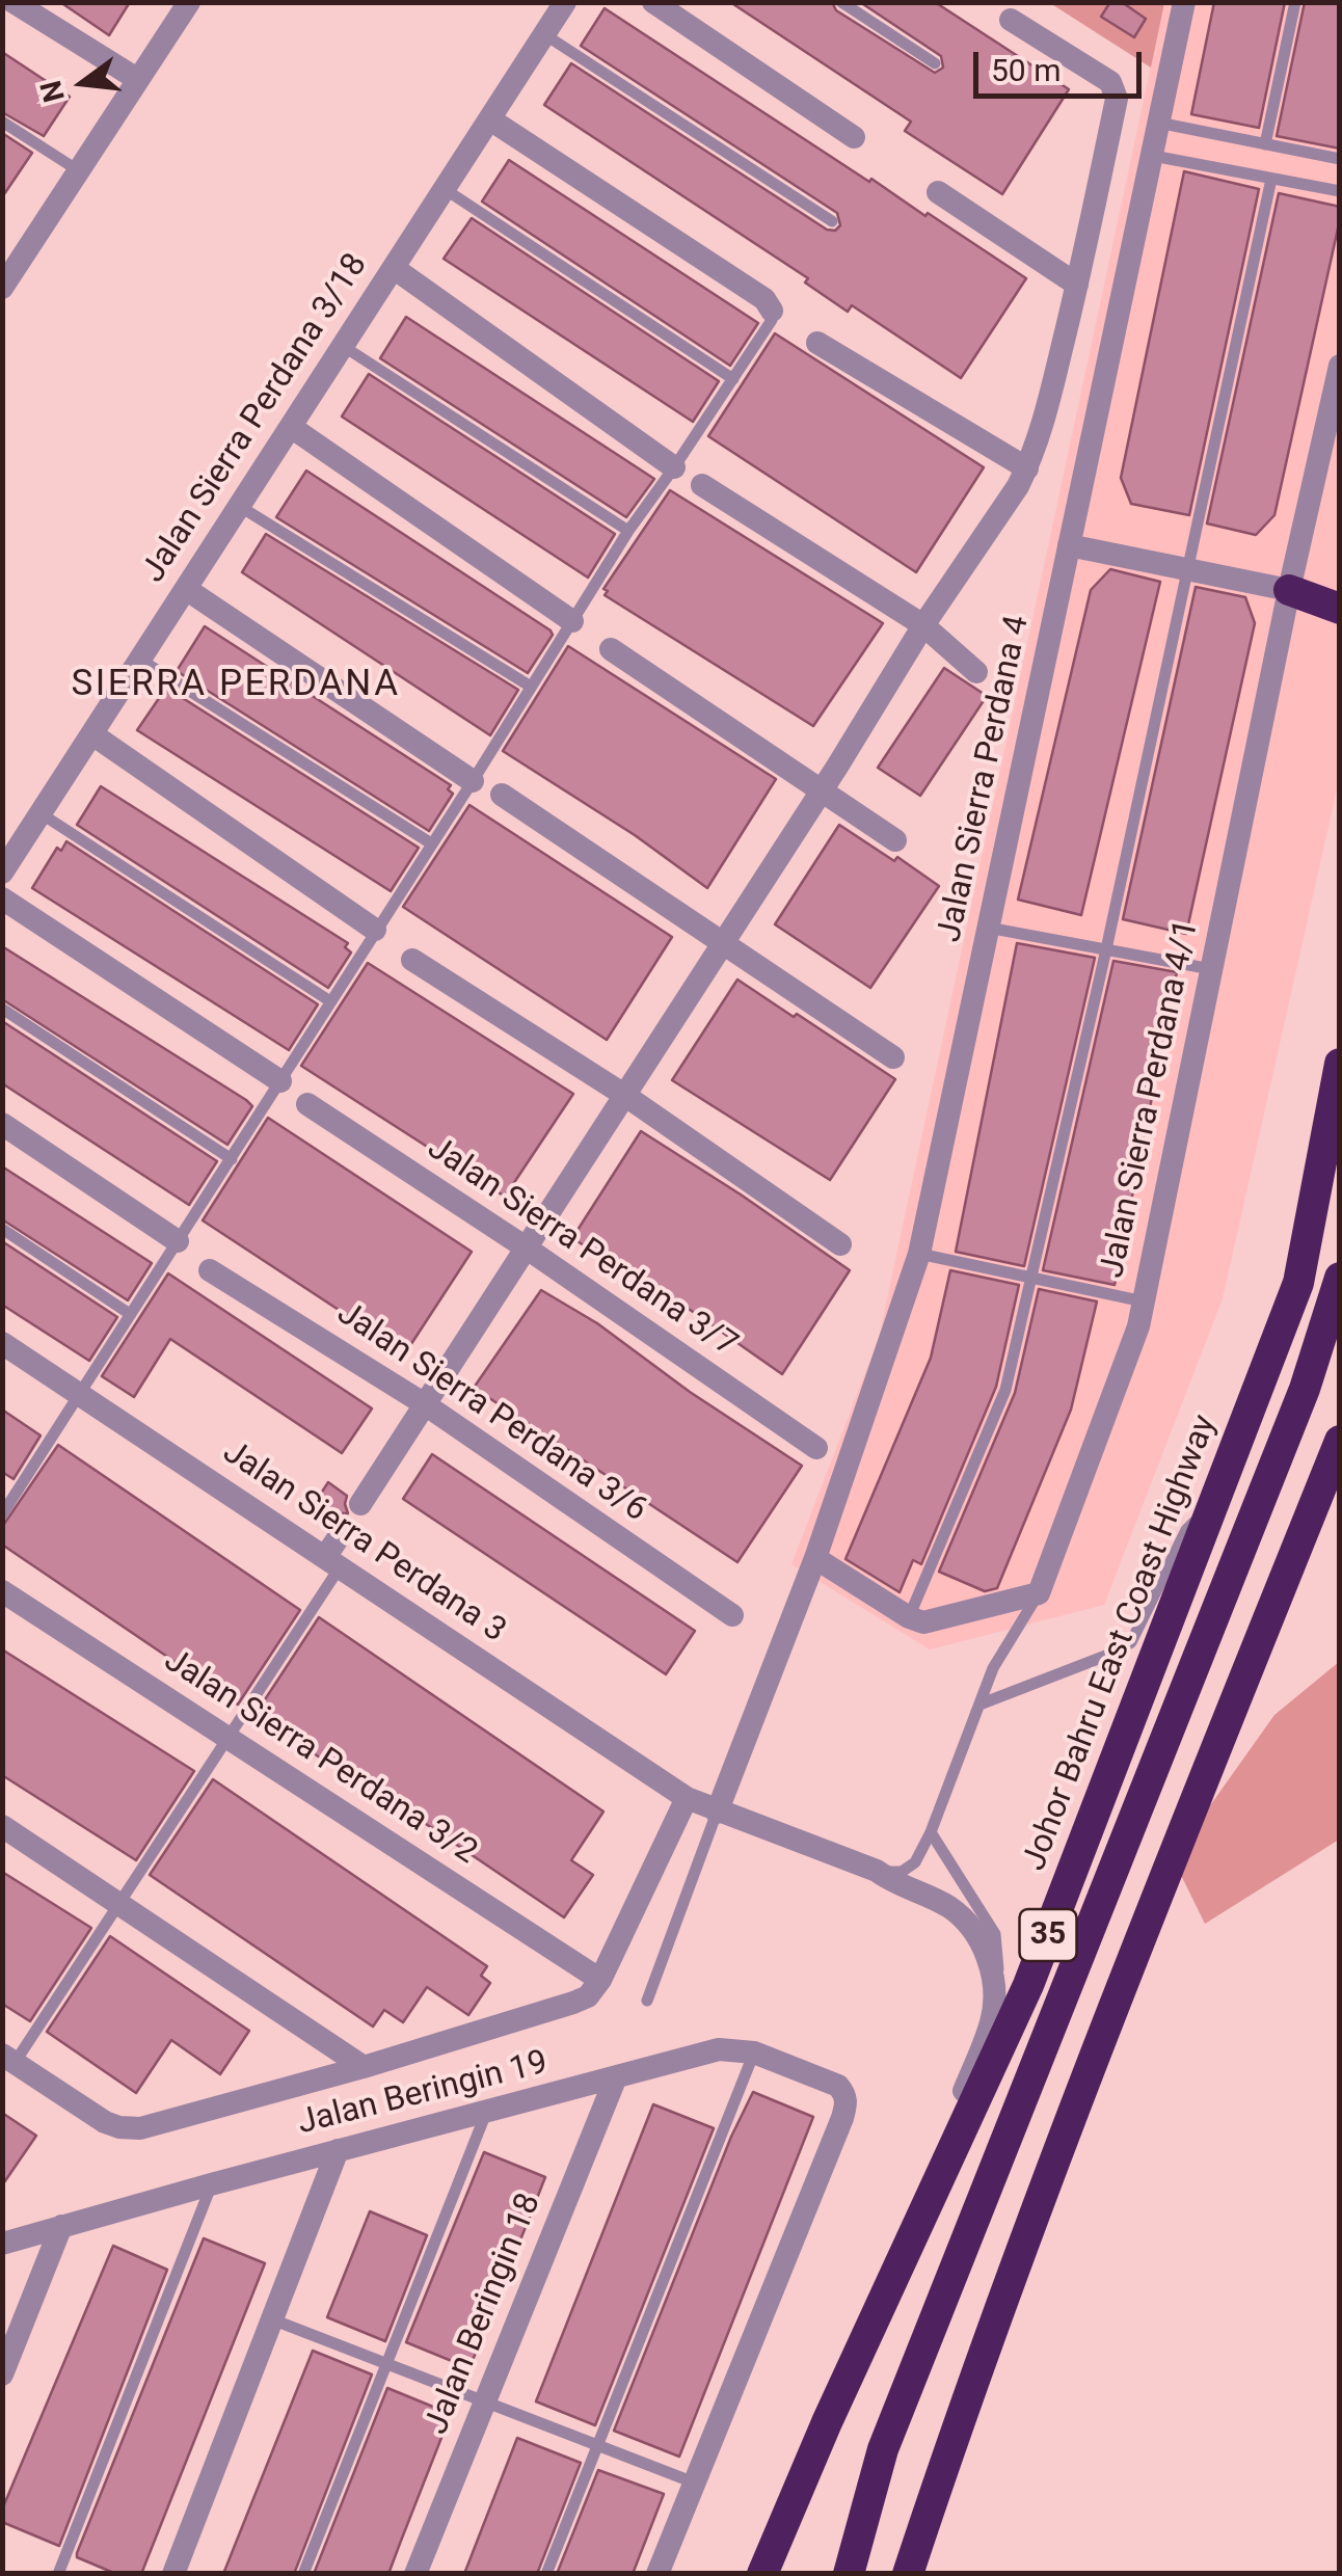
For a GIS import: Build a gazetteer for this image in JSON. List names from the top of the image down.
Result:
{
  "streets": {
    "highway": ["Johor Bahru East Coast Highway", "35"],
    "street": [
      "Jalan Sierra Perdana 3/18",
      "Jalan Sierra Perdana 4",
      "Jalan Sierra Perdana 4/1",
      "Jalan Sierra Perdana 3/7",
      "Jalan Sierra Perdana 3/6",
      "Jalan Sierra Perdana 3",
      "Jalan Sierra Perdana 3/2",
      "Jalan Beringin 19",
      "Jalan Beringin 18"
    ]
  },
  "crossings": [
    ["Jalan Sierra Perdana 4", "Jalan Sierra Perdana 3"],
    ["Jalan Beringin 19", "Jalan Beringin 18"]
  ],
  "districts": ["SIERRA PERDANA"],
  "scale_bar": "50 m",
  "north": "left"
}
